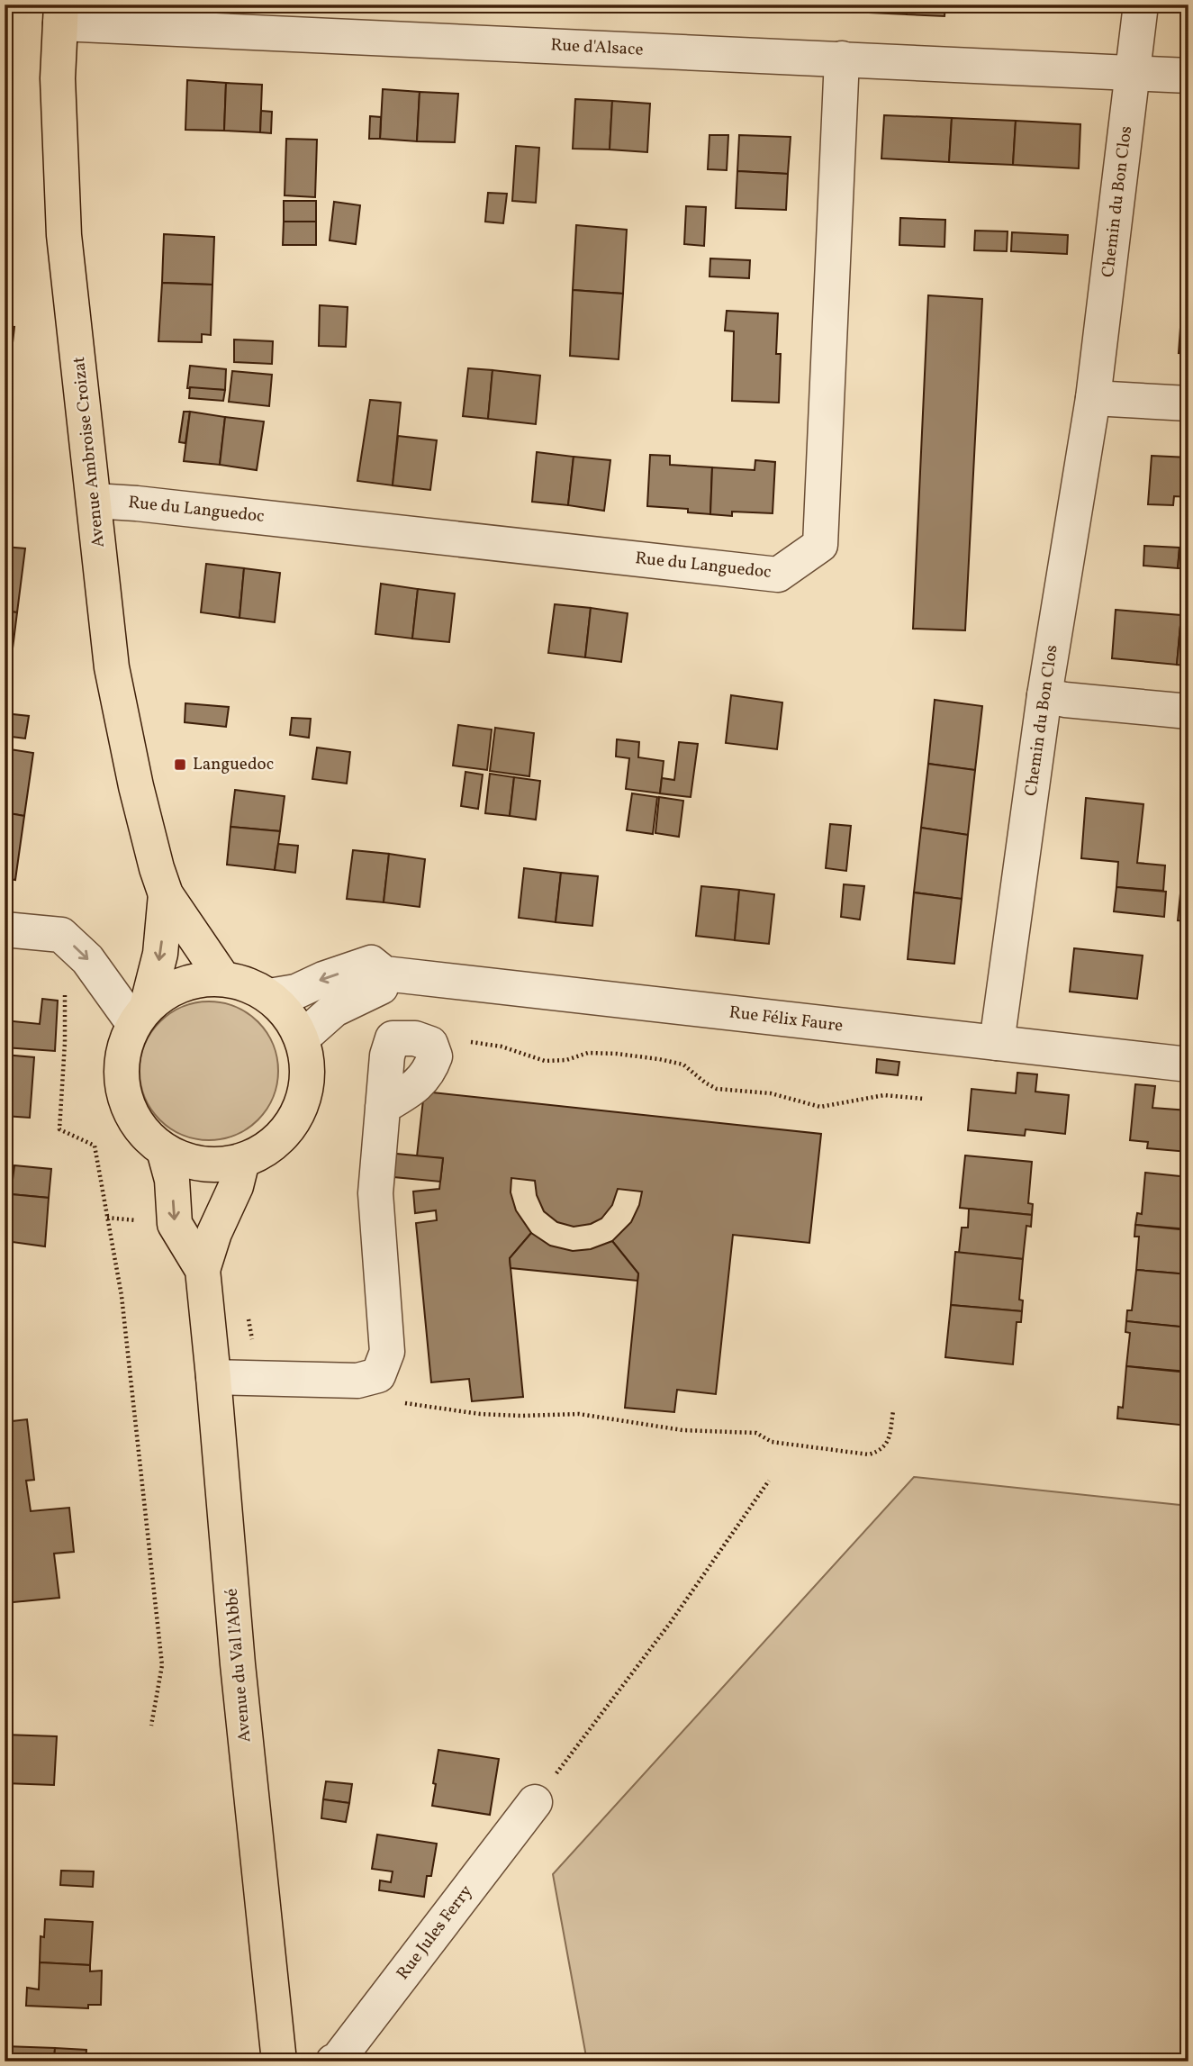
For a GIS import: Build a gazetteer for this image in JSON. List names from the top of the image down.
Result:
{
  "streets": {
    "main road": ["Avenue Ambroise Croizat", "Avenue du Val l'Abbé"],
    "street": [
      "Rue d'Alsace",
      "Chemin du Bon Clos",
      "Rue du Languedoc",
      "Rue Félix Faure",
      "Rue Jules Ferry"
    ]
  },
  "crossings": [
    ["Rue d'Alsace", "Chemin du Bon Clos"],
    ["Rue d'Alsace", "Avenue Ambroise Croizat"],
    ["Rue d'Alsace", "Rue du Languedoc"],
    ["Chemin du Bon Clos", "Rue Félix Faure"],
    ["Avenue Ambroise Croizat", "Rue du Languedoc"],
    ["Avenue Ambroise Croizat", "Rue Félix Faure"],
    ["Avenue Ambroise Croizat", "Avenue du Val l'Abbé"],
    ["Rue Félix Faure", "Avenue du Val l'Abbé"]
  ],
  "places": {
    "transit": ["Languedoc"]
  }
}
